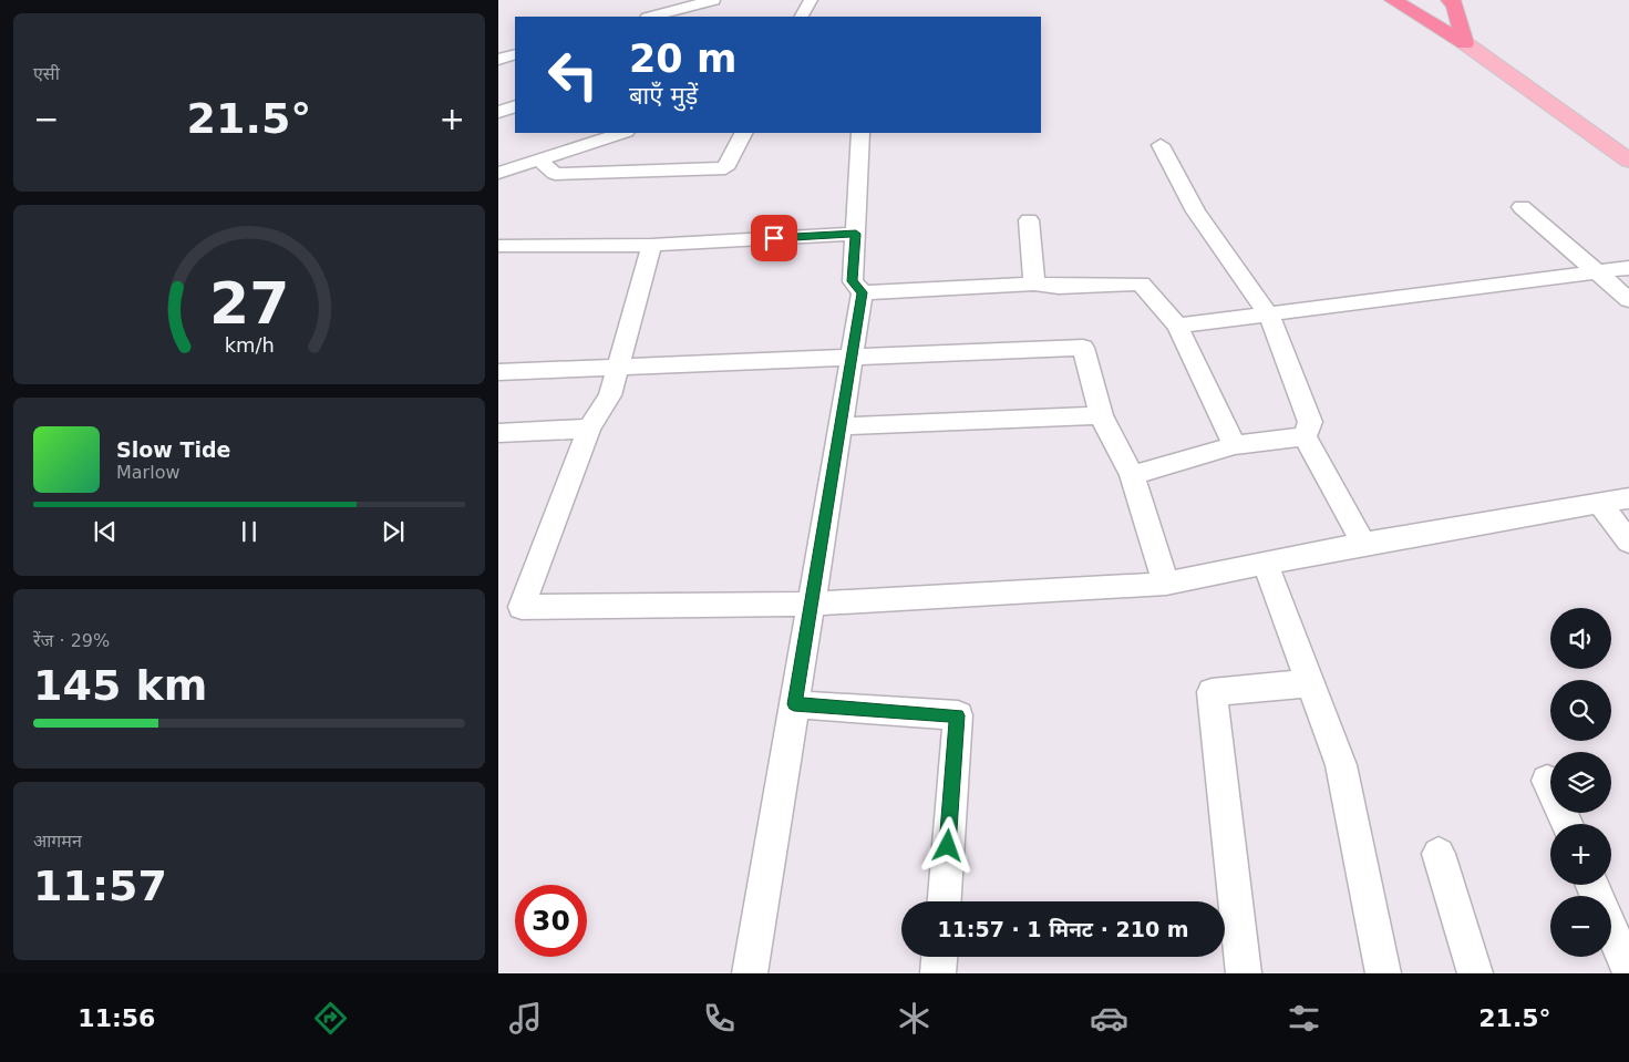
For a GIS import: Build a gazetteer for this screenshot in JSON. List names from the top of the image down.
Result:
{
  "page": {
    "tile": [
      "एसी",
      ["रेंज · 29%", "145 km"],
      ["आगमन", "11:57"]
    ],
    "turn": ["20 m", "बाएँ मुड़ें"],
    "heat": ["−", "21.5°", "+"],
    "song": ["Slow Tide", "Marlow"],
    "map_buttons": ["+", "−"],
    "limit": "30",
    "trip": "11:57 · 1 मिनट · 210 m",
    "tabs": ["11:56", "21.5°"],
    "gauge": ["27", "km/h"]
  }
}
